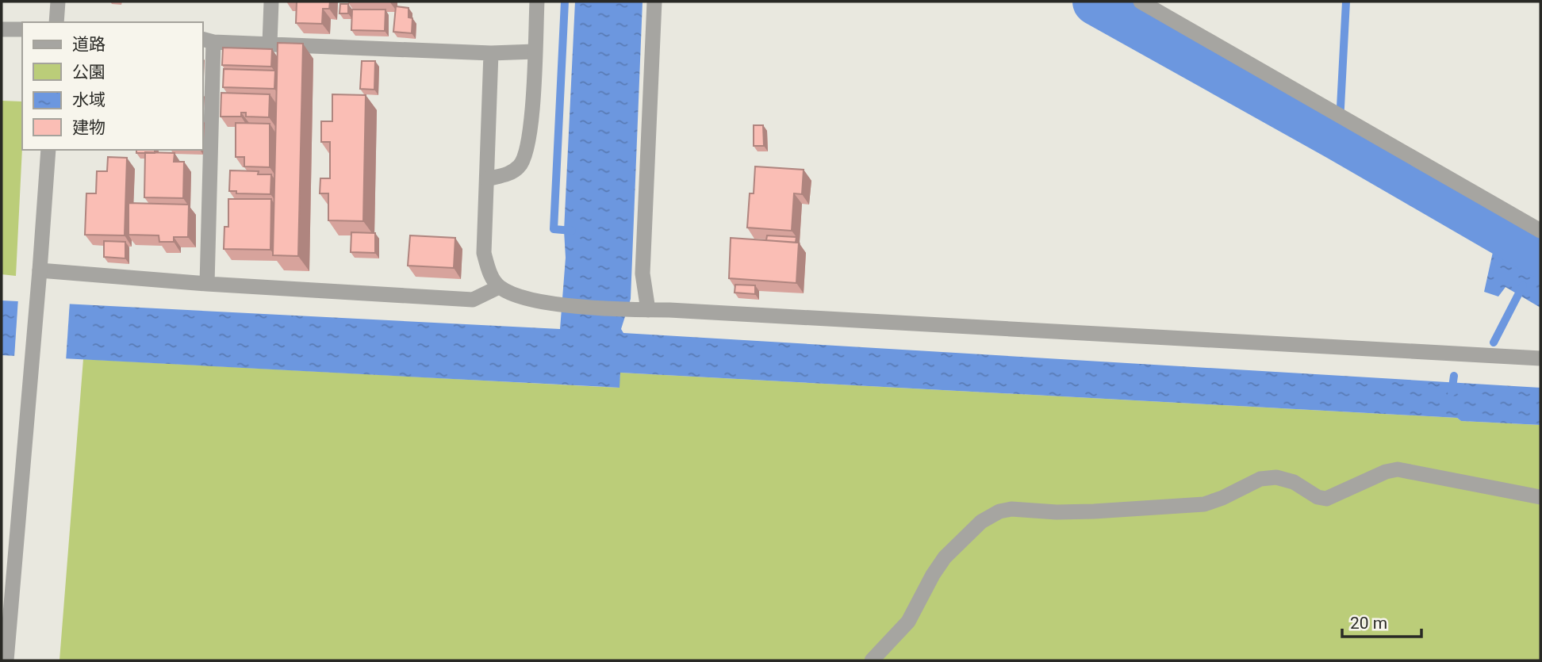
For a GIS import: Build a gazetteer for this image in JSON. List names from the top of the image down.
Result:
{
  "legend": [
    "道路",
    "公園",
    "水域",
    "建物"
  ],
  "scale_bar": "20 m"
}
